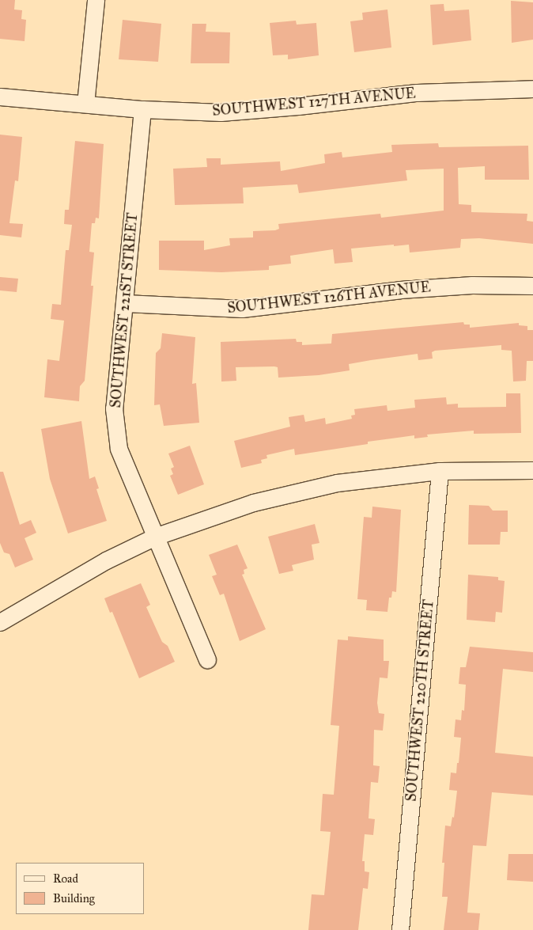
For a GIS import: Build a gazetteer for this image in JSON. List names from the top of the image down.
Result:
{
  "streets": {
    "street": [
      "SOUTHWEST 127TH AVENUE",
      "SOUTHWEST 126TH AVENUE",
      "SOUTHWEST 221ST STREET",
      "SOUTHWEST 220TH STREET"
    ]
  },
  "crossings": [
    ["SOUTHWEST 127TH AVENUE", "SOUTHWEST 221ST STREET"],
    ["SOUTHWEST 126TH AVENUE", "SOUTHWEST 221ST STREET"]
  ],
  "legend": ["Road", "Building"]
}
